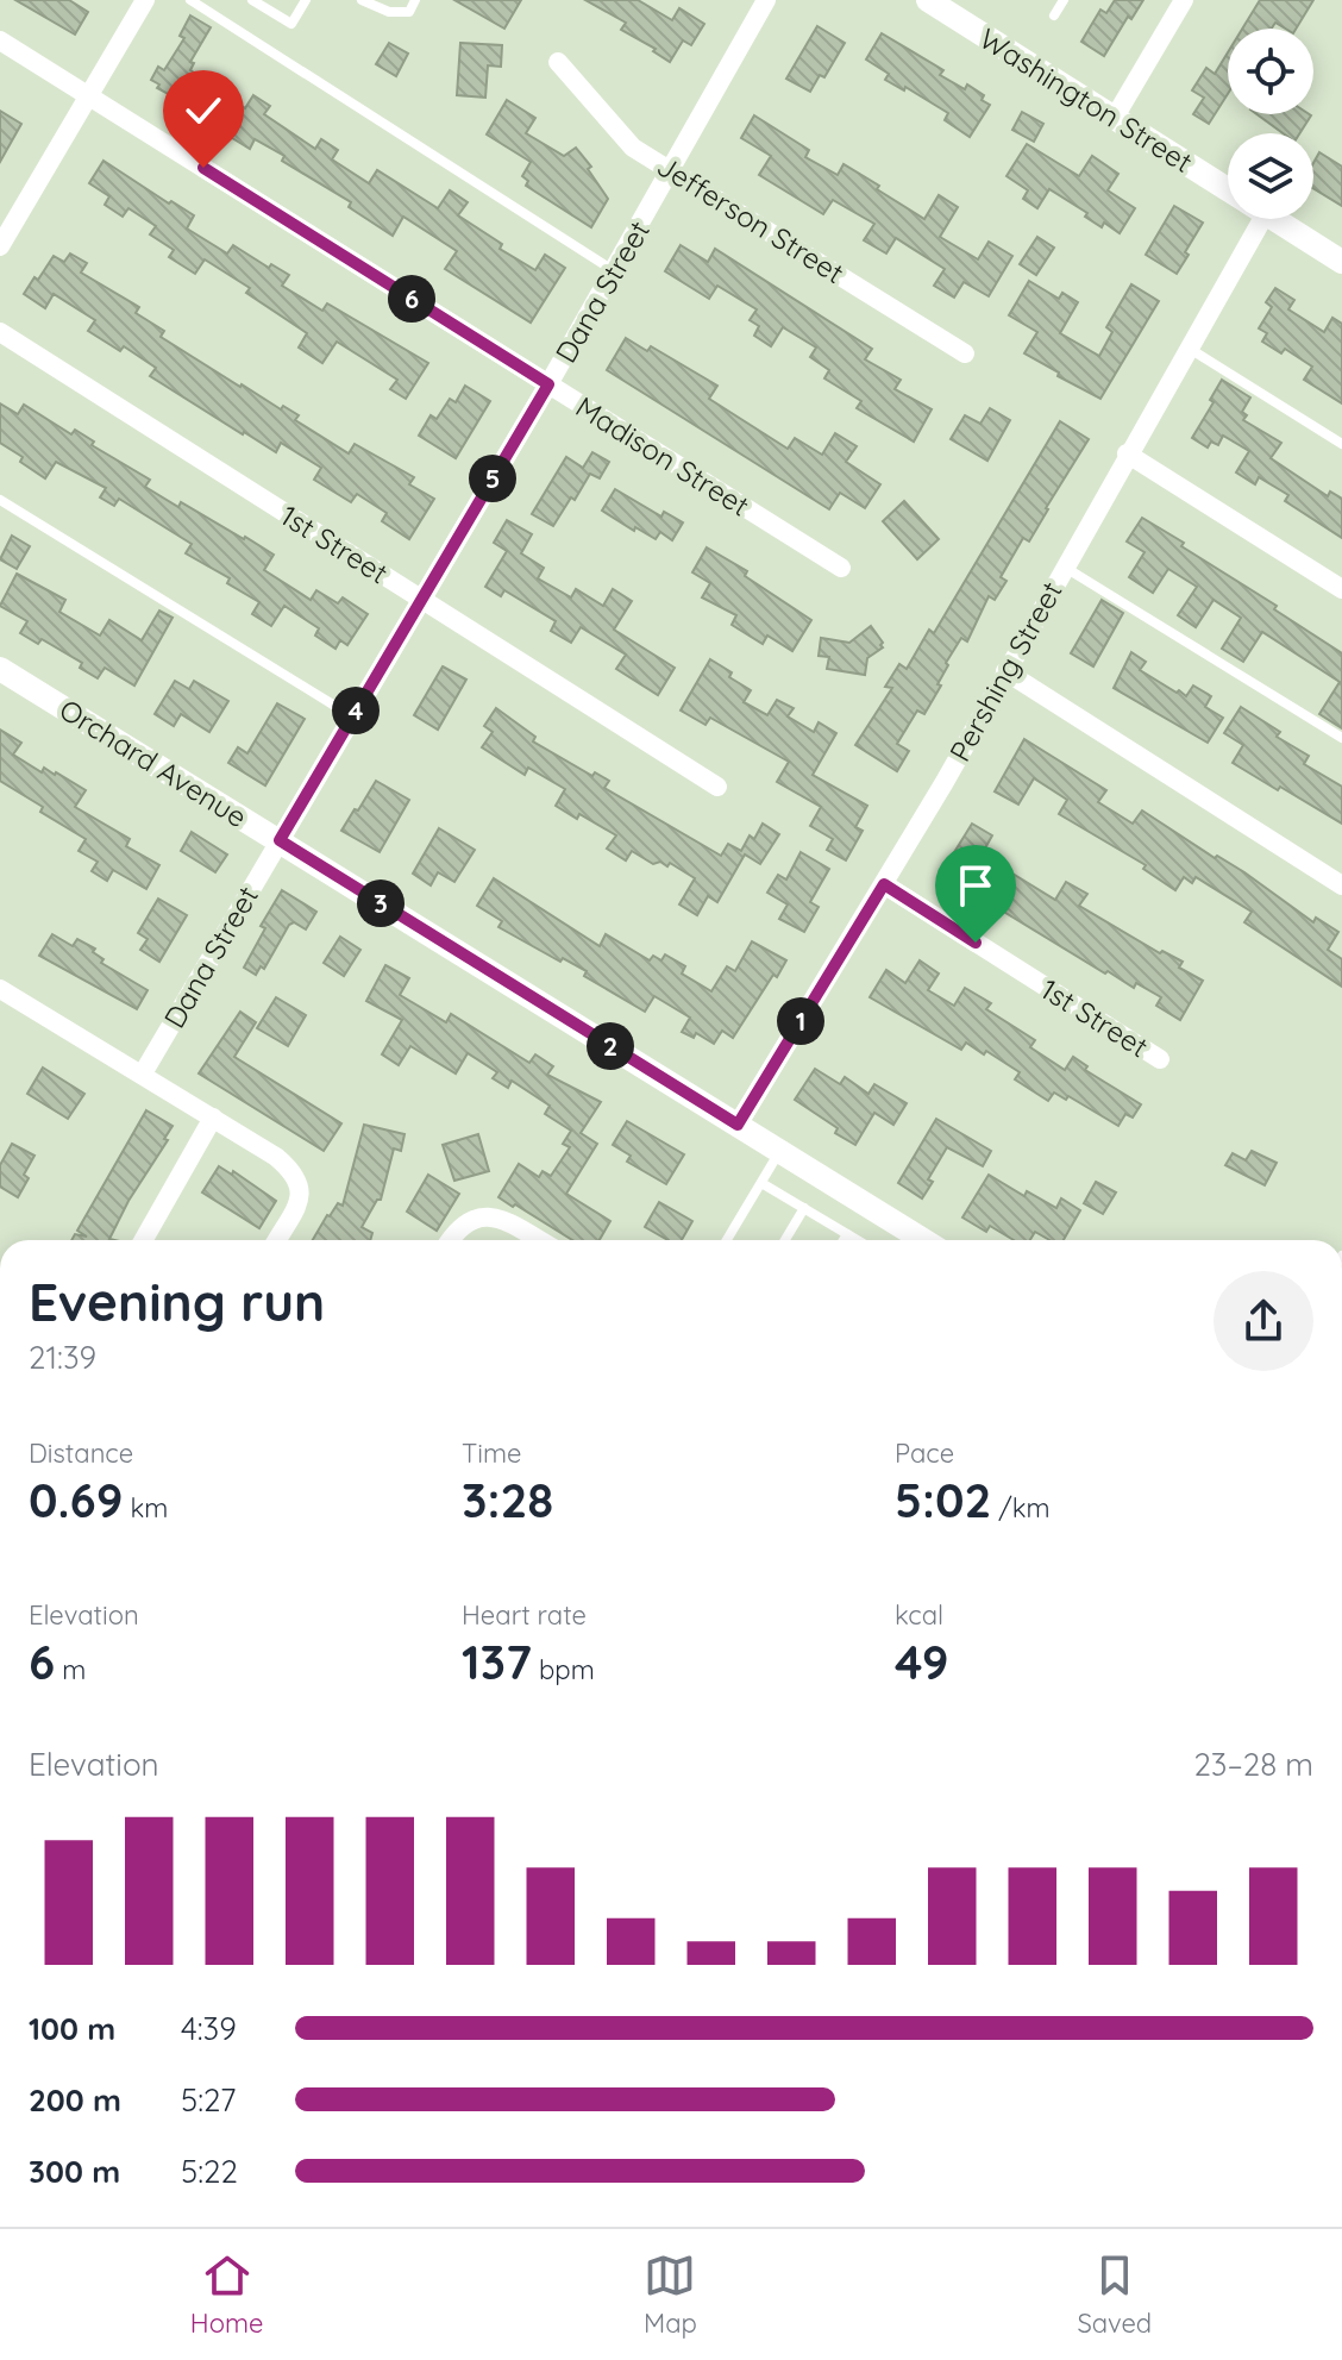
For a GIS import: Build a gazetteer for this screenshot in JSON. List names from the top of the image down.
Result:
{
  "streets": {
    "street": [
      "Washington Street",
      "Jefferson Street",
      "Dana Street",
      "Madison Street",
      "1st Street",
      "Pershing Street",
      "Orchard Avenue"
    ]
  },
  "crossings": [
    ["Jefferson Street", "Dana Street"],
    ["Dana Street", "Madison Street"],
    ["Dana Street", "1st Street"],
    ["Dana Street", "Orchard Avenue"],
    ["1st Street", "Pershing Street"],
    ["Pershing Street", "Orchard Avenue"]
  ],
  "page": {
    "pins": [
      "6",
      "5",
      "4",
      "3",
      "1",
      "2"
    ],
    "heading": ["Evening run", "21:39"],
    "stats": [
      ["Distance", "0.69 km"],
      ["Time", "3:28"],
      ["Pace", "5:02 /km"],
      ["Elevation", "6 m"],
      ["Heart rate", "137 bpm"],
      ["kcal", "49"]
    ],
    "chart": ["Elevation", "23–28 m"],
    "list": [
      {
        "name": "100 m",
        "note": "4:39"
      },
      {
        "name": "200 m",
        "note": "5:27"
      },
      {
        "name": "300 m",
        "note": "5:22"
      }
    ],
    "tabs": ["Home", "Map", "Saved"]
  }
}
